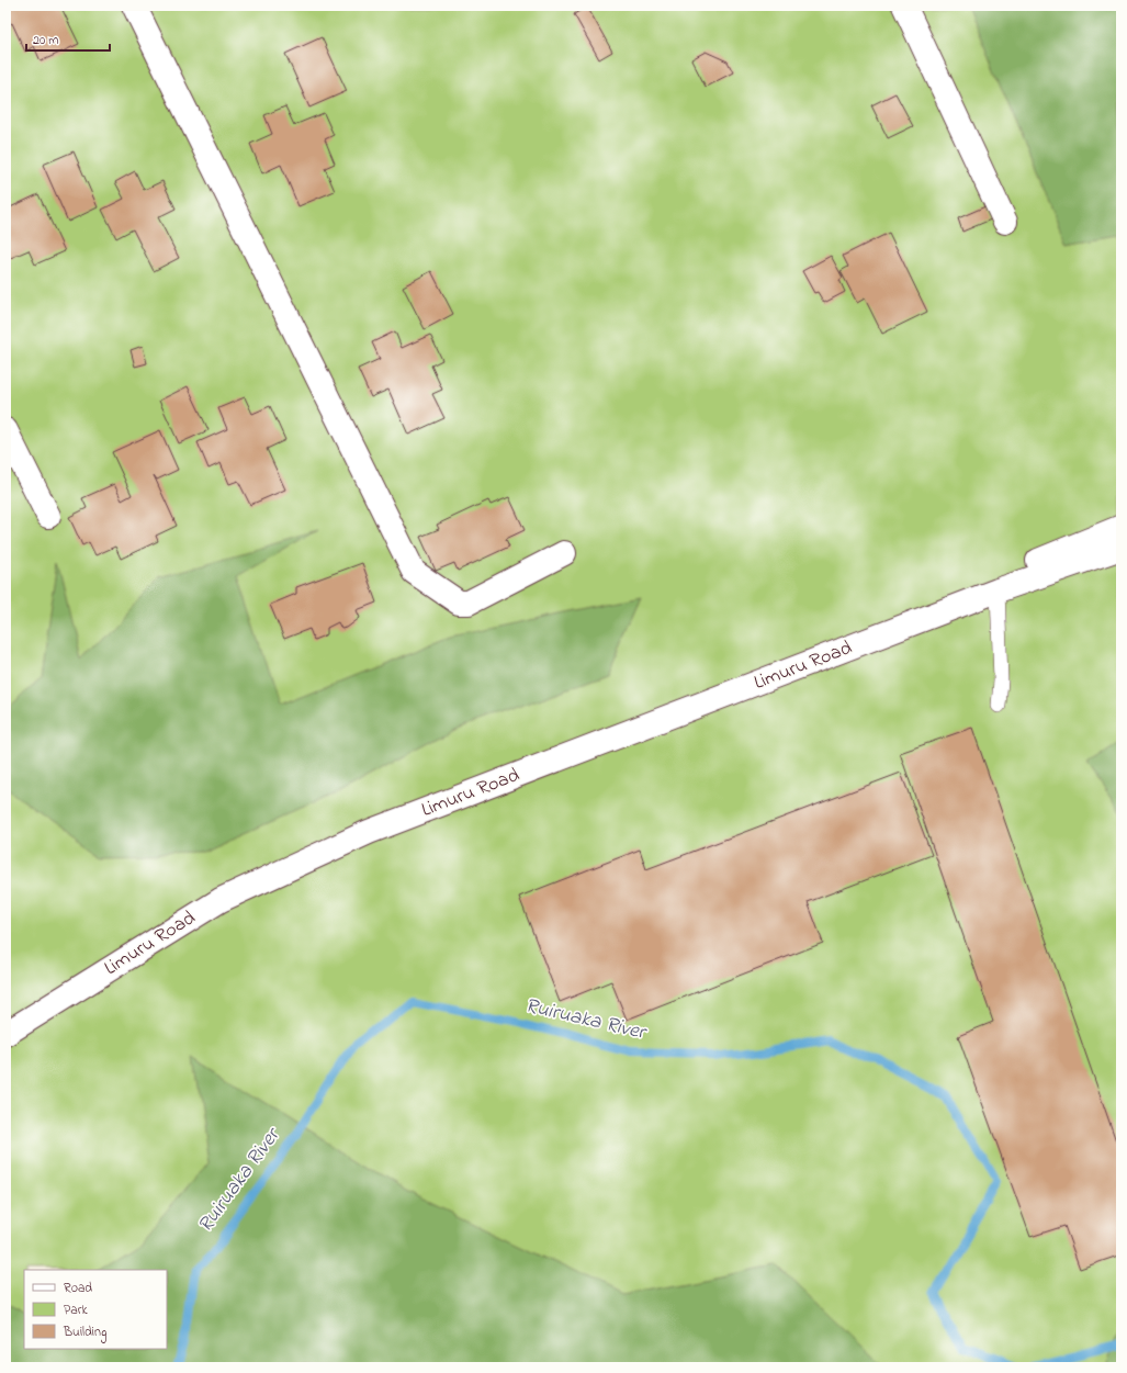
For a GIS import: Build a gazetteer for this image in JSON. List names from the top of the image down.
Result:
{
  "streets": {
    "main road": ["Limuru Road"]
  },
  "water": ["Ruiruaka River"],
  "legend": ["Road", "Park", "Building"],
  "scale_bar": "20 m"
}
